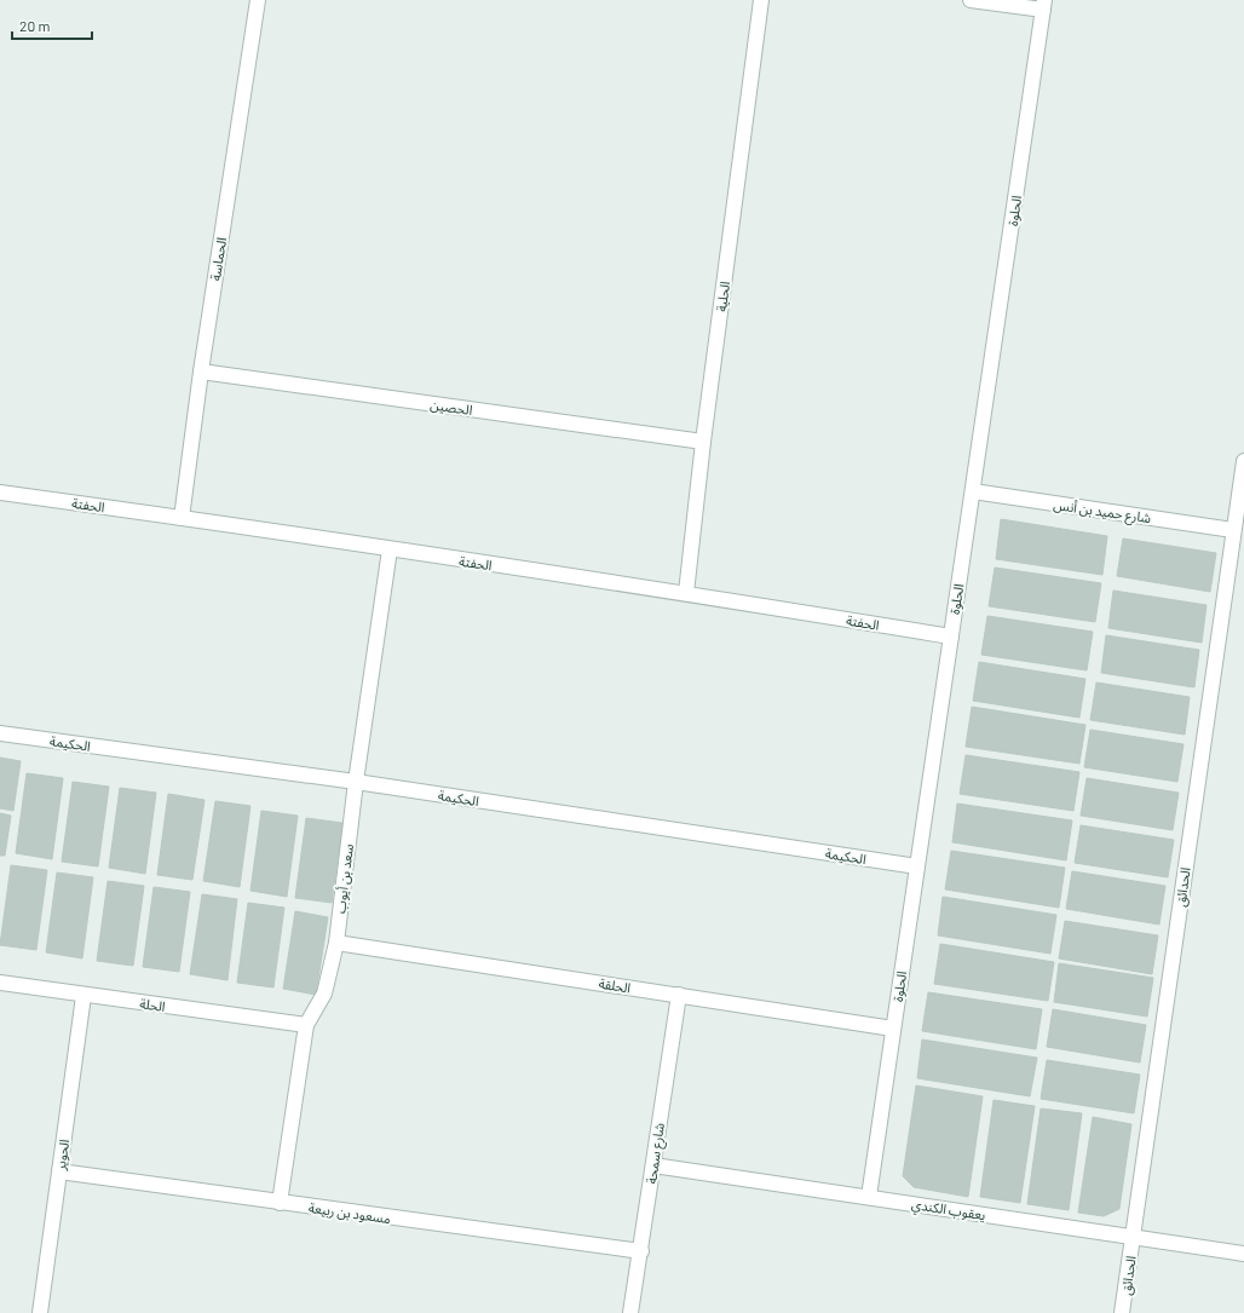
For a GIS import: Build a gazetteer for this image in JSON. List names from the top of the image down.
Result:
{
  "streets": {
    "street": [
      "الحلوة",
      "الحماسة",
      "الحلية",
      "الحصين",
      "الحفتة",
      "شارع حميد بن أنس",
      "الحكيمة",
      "سعد بن أيوب",
      "الحدائق",
      "الحلقة",
      "الحلة",
      "شارع سمحة",
      "الحوير",
      "يعقوب الكندي",
      "مسعود بن ربيعة"
    ]
  },
  "crossings": [
    ["الحلوة", "الحفتة"],
    ["الحلوة", "شارع حميد بن أنس"],
    ["الحلوة", "الحكيمة"],
    ["الحلوة", "الحلقة"],
    ["الحلوة", "يعقوب الكندي"],
    ["الحماسة", "الحصين"],
    ["الحماسة", "الحفتة"],
    ["الحلية", "الحصين"],
    ["الحلية", "الحفتة"],
    ["الحفتة", "سعد بن أيوب"],
    ["شارع حميد بن أنس", "الحدائق"],
    ["الحكيمة", "سعد بن أيوب"],
    ["سعد بن أيوب", "الحلقة"],
    ["سعد بن أيوب", "الحلة"],
    ["سعد بن أيوب", "مسعود بن ربيعة"],
    ["الحدائق", "يعقوب الكندي"],
    ["الحلقة", "شارع سمحة"],
    ["الحلة", "الحوير"],
    ["شارع سمحة", "يعقوب الكندي"],
    ["شارع سمحة", "مسعود بن ربيعة"],
    ["الحوير", "مسعود بن ربيعة"]
  ],
  "scale_bar": "20 m"
}
